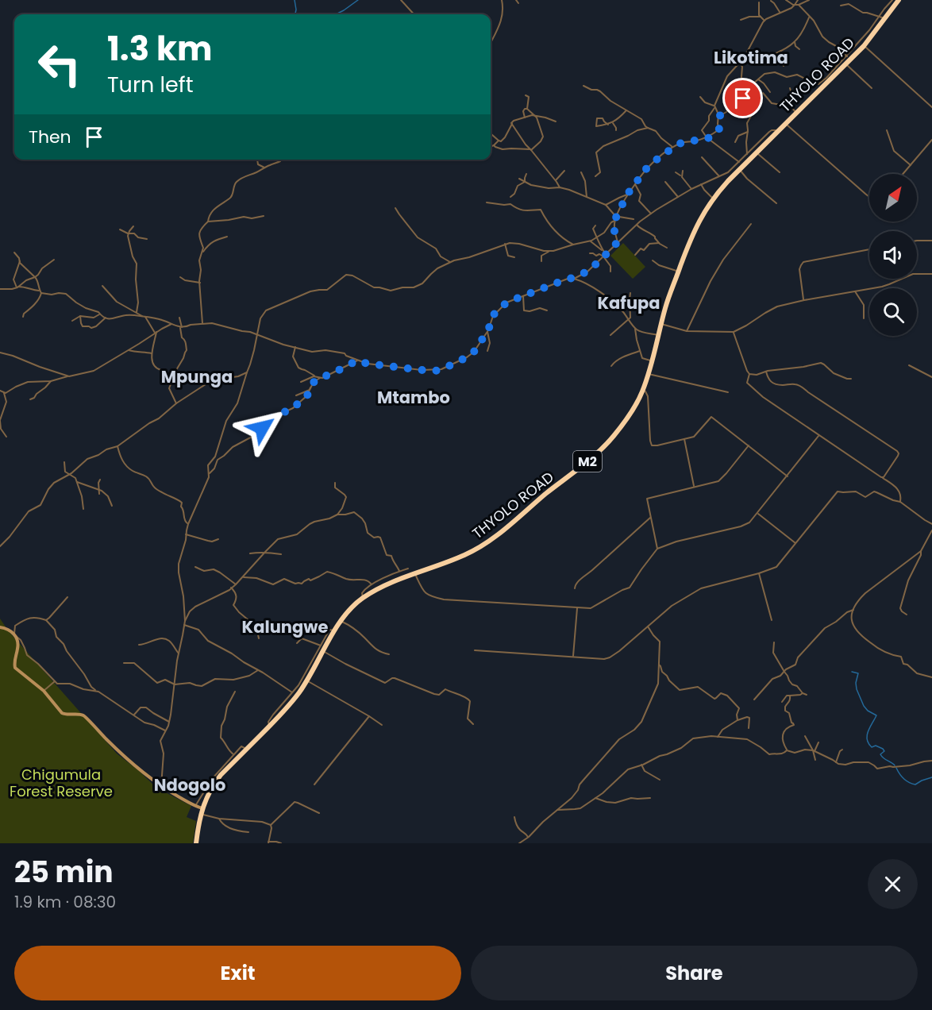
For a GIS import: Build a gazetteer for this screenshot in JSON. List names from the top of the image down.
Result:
{
  "streets": {
    "highway": ["THYOLO ROAD", "M2"]
  },
  "districts": [
    "Likotima",
    "Kafupa",
    "Mpunga",
    "Mtambo",
    "Kalungwe",
    "Ndogolo"
  ],
  "parks": ["Chigumula Forest Reserve"],
  "north": "top right",
  "page": {
    "turn": ["1.3 km", "Turn left"],
    "then": "Then",
    "heading": ["25 min", "1.9 km · 08:30"],
    "buttons": ["Exit", "Share"]
  }
}
